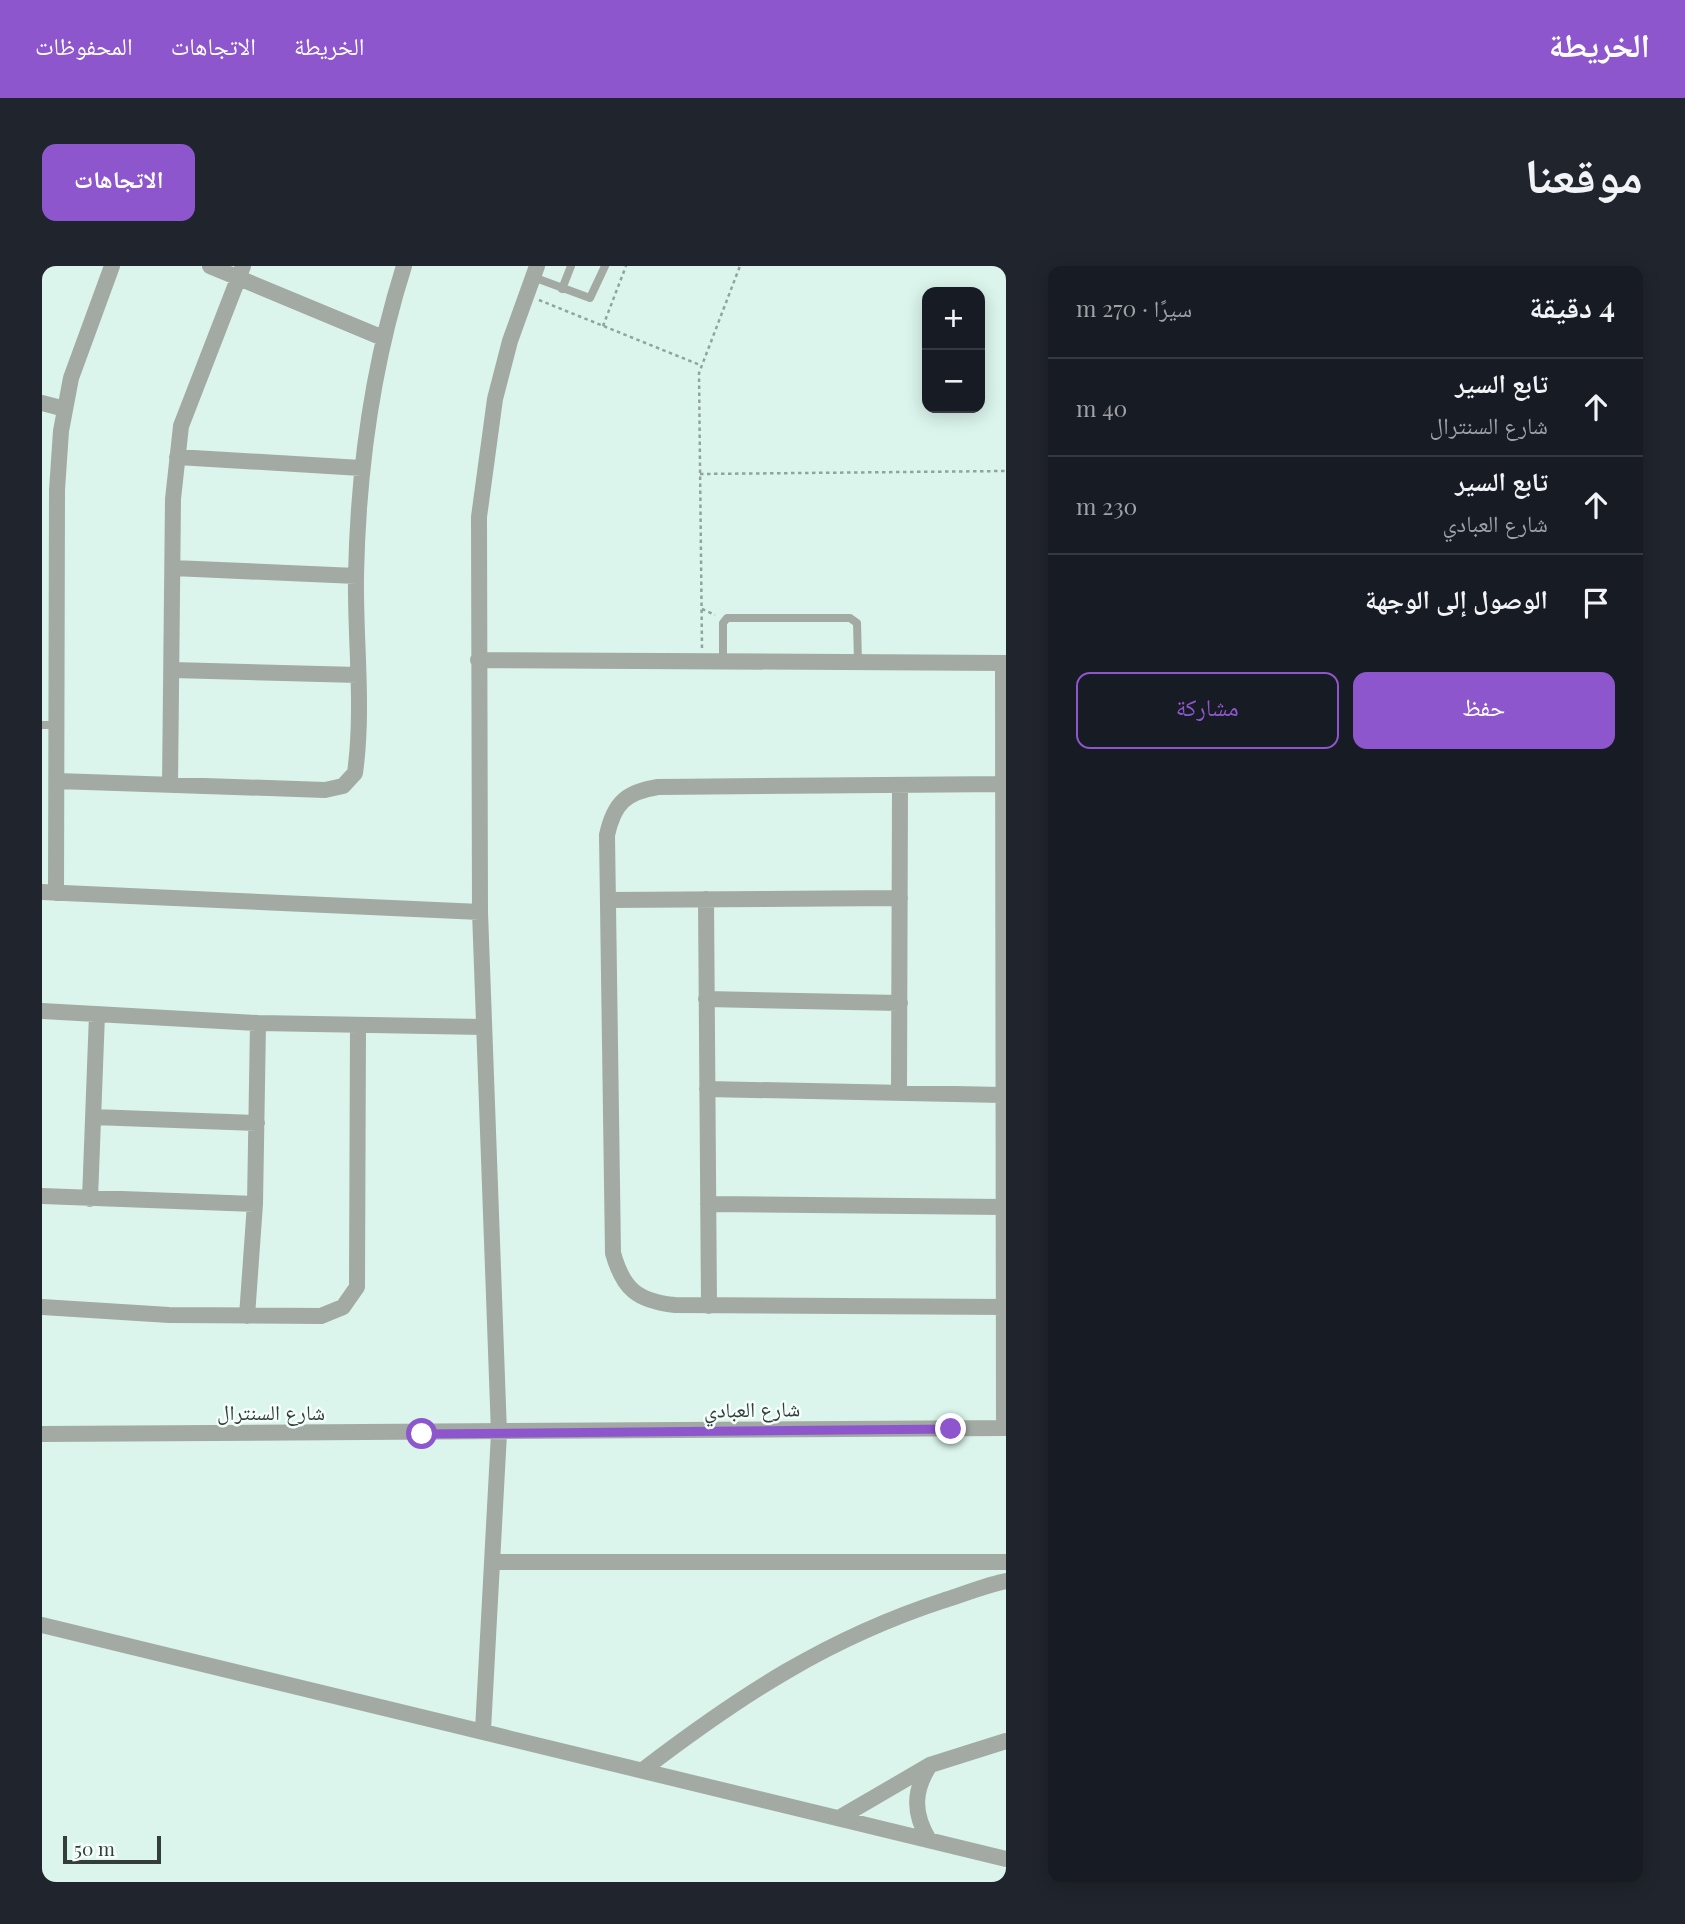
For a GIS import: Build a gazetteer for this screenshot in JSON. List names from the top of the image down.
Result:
{
  "streets": {
    "street": ["شارع العبادي", "شارع السنترال"]
  },
  "crossings": [
    ["شارع العبادي", "شارع السنترال"]
  ],
  "scale_bar": "50 m",
  "page": {
    "header": "الخريطة",
    "nav": ["الخريطة", "الاتجاهات", "المحفوظات"],
    "title": "موقعنا",
    "buttons": [
      "الاتجاهات",
      ["حفظ", "مشاركة"]
    ],
    "heading": ["4 دقيقة", "سيرًا · 270 m"],
    "map_buttons": ["+", "−"],
    "list": [
      ["تابع السير", "شارع السنترال", "40 m"],
      ["تابع السير", "شارع العبادي", "230 m"],
      "الوصول إلى الوجهة"
    ],
    "scale": "50 m"
  }
}
